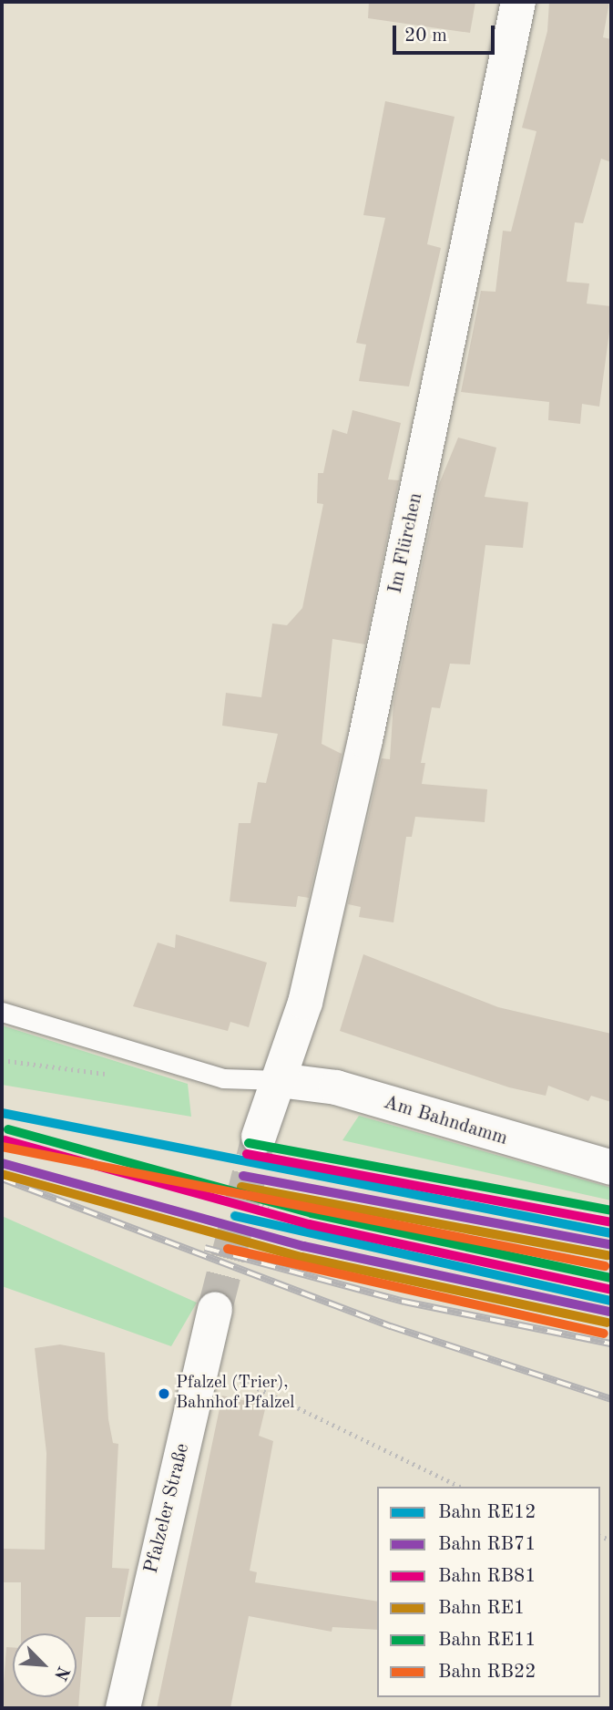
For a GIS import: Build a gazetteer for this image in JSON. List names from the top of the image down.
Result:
{
  "streets": {
    "street": ["Im Flürchen", "Am Bahndamm", "Pfalzeler Straße"]
  },
  "crossings": [
    ["Im Flürchen", "Am Bahndamm"]
  ],
  "places": ["Pfalzel (Trier), Bahnhof Pfalzel"],
  "lines": [
    "rail line RE12",
    "rail line RE11",
    "rail line RB81",
    "rail line RB22",
    "rail line RB71",
    "rail line RE1"
  ],
  "legend": [
    "Bahn RE12",
    "Bahn RB71",
    "Bahn RB81",
    "Bahn RE1",
    "Bahn RE11",
    "Bahn RB22"
  ],
  "scale_bar": "20 m",
  "north": "bottom right"
}
